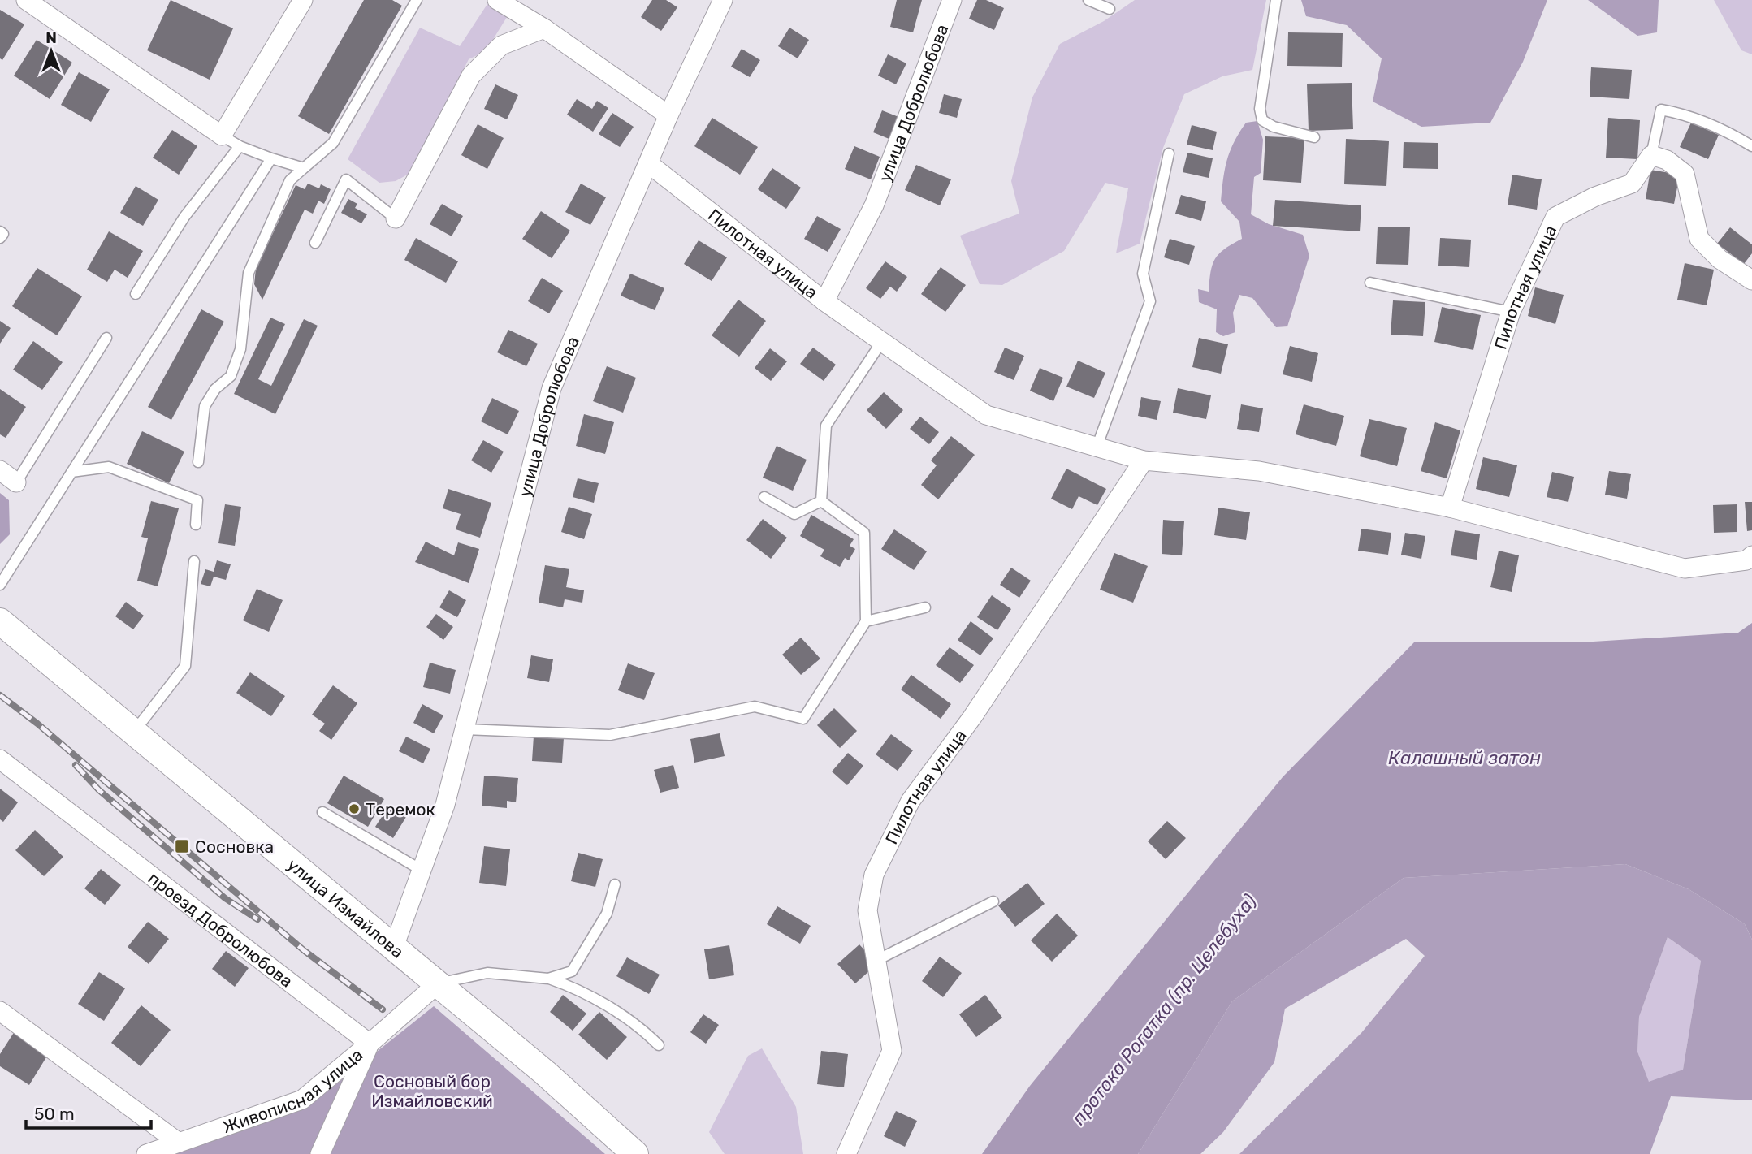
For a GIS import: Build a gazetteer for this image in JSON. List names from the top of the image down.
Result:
{
  "streets": {
    "main road": ["улица Измайлова"],
    "street": [
      "улица Добролюбова",
      "Пилотная улица",
      "проезд Добролюбова",
      "Живописная улица"
    ]
  },
  "crossings": [
    ["улица Добролюбова", "Пилотная улица"],
    ["улица Добролюбова", "улица Измайлова"],
    ["проезд Добролюбова", "Живописная улица"]
  ],
  "water": ["Калашный затон", "протока Рогатка (пр. Целебуха)"],
  "parks": ["Сосновый бор Измайловский"],
  "places": {
    "other": ["Теремок"],
    "transit": ["Сосновка"]
  },
  "scale_bar": "50 m",
  "north": "top"
}
